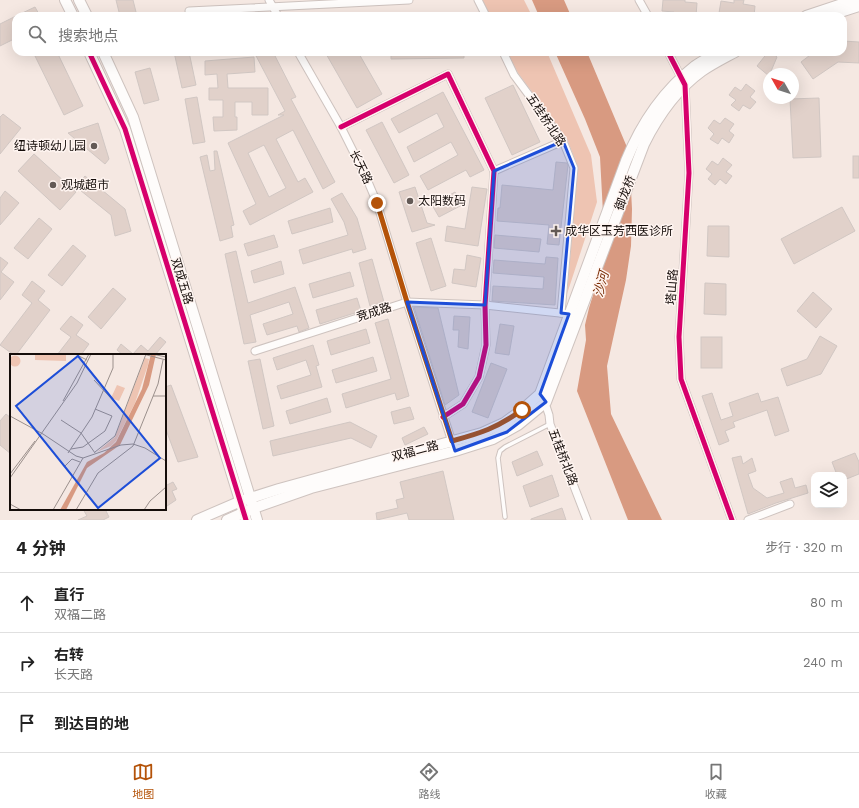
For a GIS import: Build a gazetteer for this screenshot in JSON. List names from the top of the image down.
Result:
{
  "streets": {
    "main road": ["御龙桥", "双成五路", "双福二路"],
    "street": [
      "五桂桥北路",
      "长天路",
      "塔山路",
      "竞成路"
    ]
  },
  "crossings": [
    ["五桂桥北路", "御龙桥"],
    ["五桂桥北路", "竞成路"],
    ["五桂桥北路", "双福二路"],
    ["长天路", "竞成路"],
    ["长天路", "双福二路"],
    ["御龙桥", "竞成路"],
    ["双成五路", "双福二路"]
  ],
  "water": ["沙河"],
  "places": {
    "other": ["纽诗顿幼儿园", "观城超市", "太阳数码"],
    "health": ["成华区玉芳西医诊所"]
  },
  "north": "top left",
  "page": {
    "search": "搜索地点",
    "heading": ["4 分钟", "步行 · 320 m"],
    "list": [
      ["直行", "双福二路", "80 m"],
      ["右转", "长天路", "240 m"],
      "到达目的地"
    ],
    "nav": ["地图", "路线", "收藏"]
  }
}
